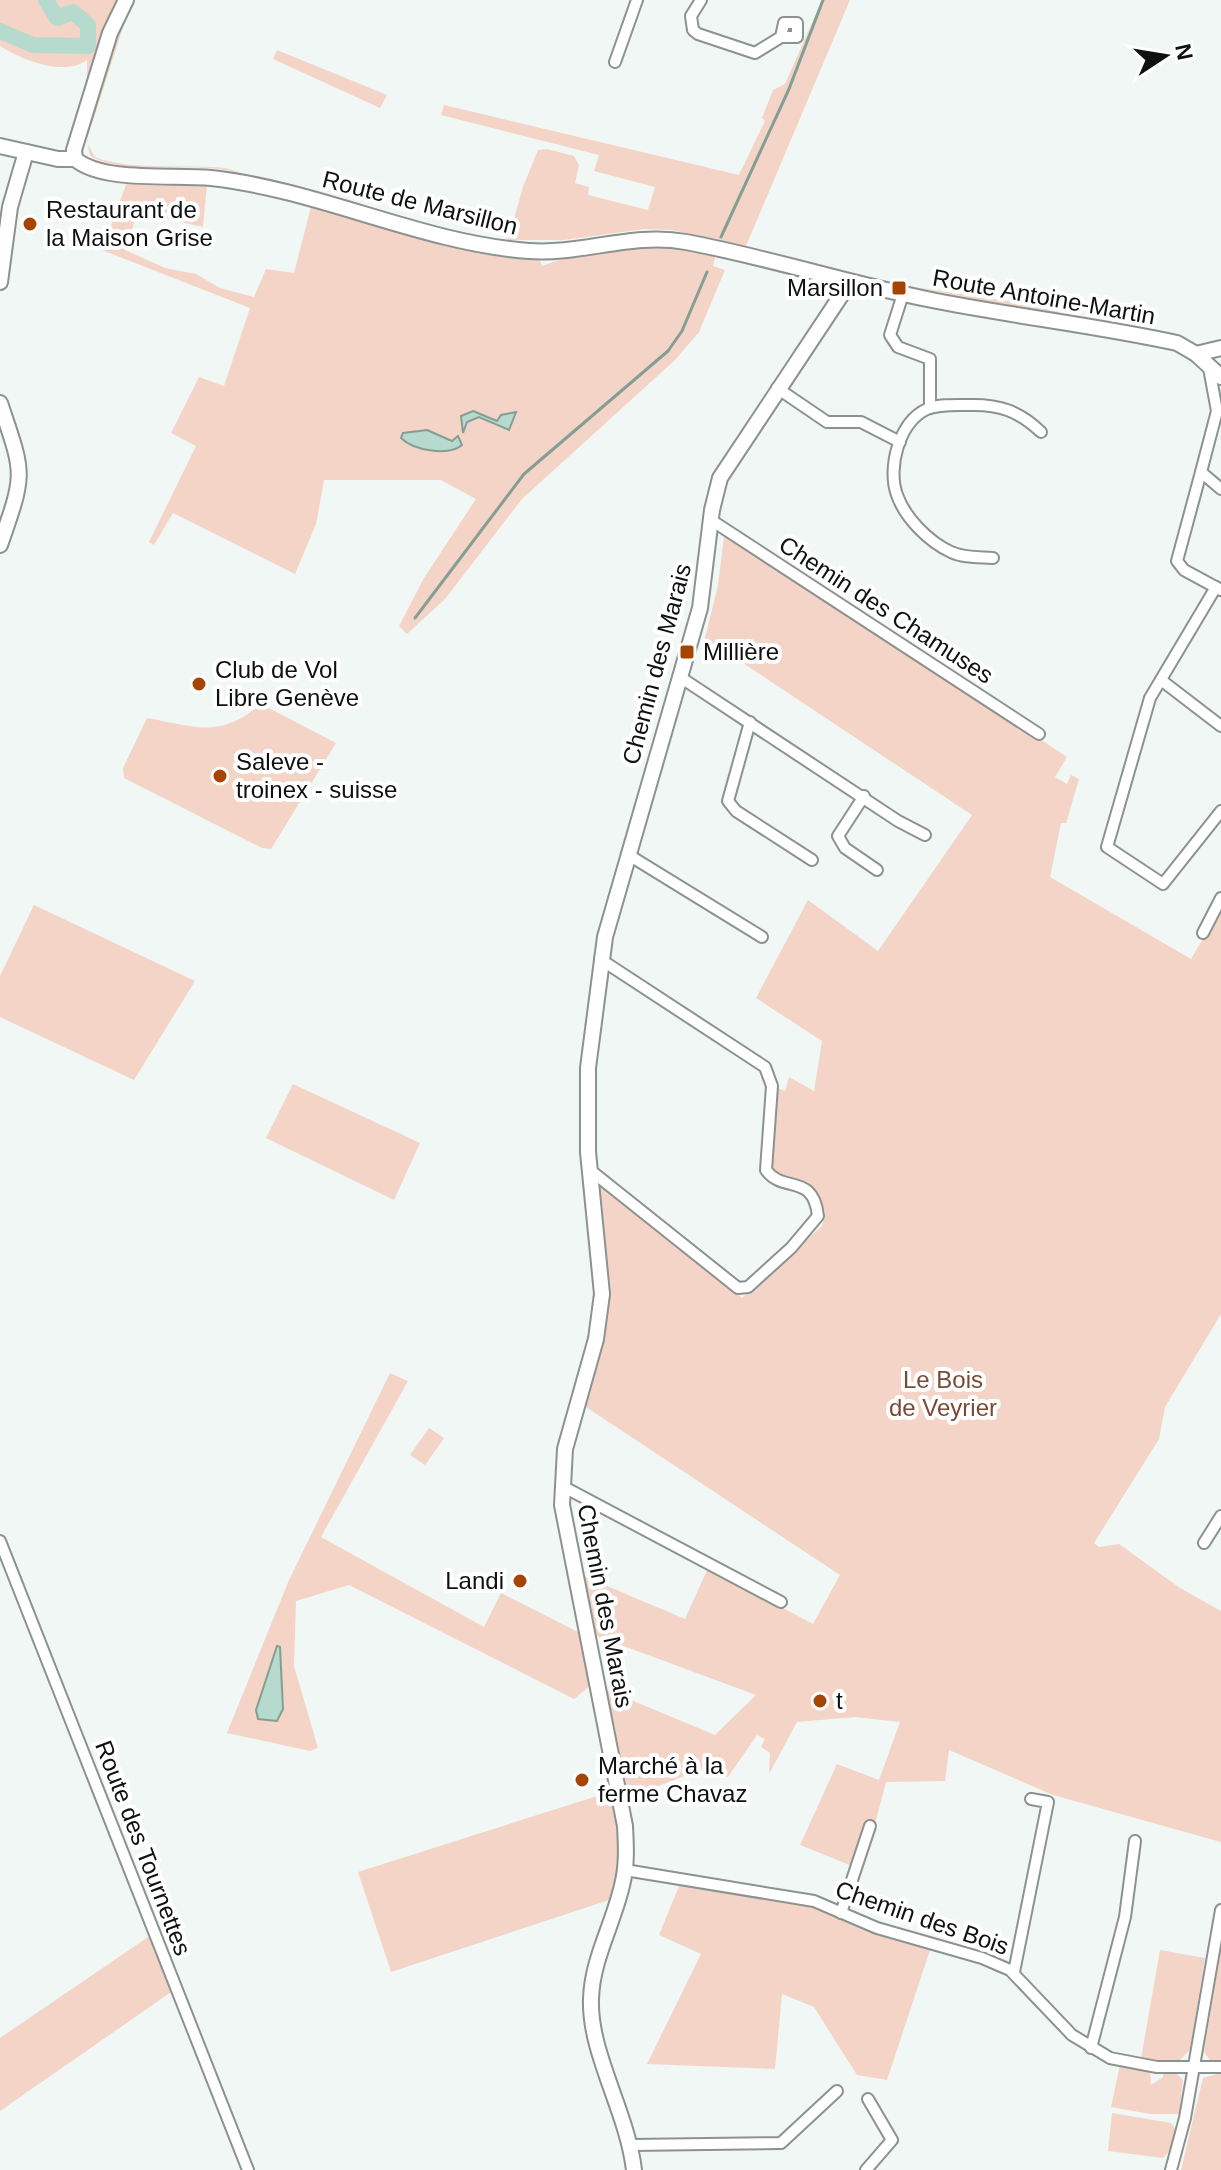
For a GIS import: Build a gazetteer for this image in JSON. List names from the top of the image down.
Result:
{
  "streets": {
    "street": [
      "Route de Marsillon",
      "Route Antoine-Martin",
      "Chemin des Chamuses",
      "Chemin des Marais",
      "Route des Tournettes",
      "Chemin des Bois"
    ]
  },
  "crossings": [
    ["Route de Marsillon", "Route Antoine-Martin"],
    ["Route de Marsillon", "Chemin des Marais"],
    ["Route Antoine-Martin", "Chemin des Marais"],
    ["Chemin des Chamuses", "Chemin des Marais"],
    ["Chemin des Marais", "Chemin des Bois"]
  ],
  "parks": ["Le Bois de Veyrier"],
  "places": {
    "other": [
      "Restaurant de la Maison Grise",
      "Club de Vol Libre Genève",
      "Saleve - troinex - suisse",
      "Landi",
      "t",
      "Marché à la ferme Chavaz"
    ],
    "transit": ["Marsillon", "Millière"]
  },
  "north": "right"
}
